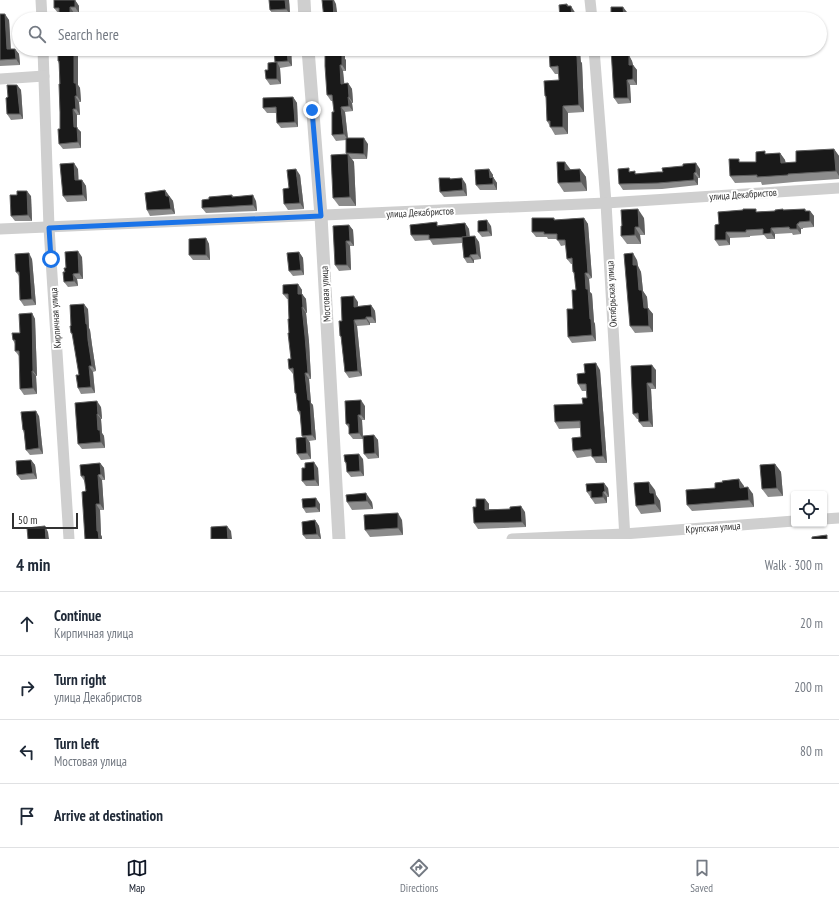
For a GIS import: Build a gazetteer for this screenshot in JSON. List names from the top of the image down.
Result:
{
  "streets": {
    "street": [
      "улица Декабристов",
      "Мостовая улица",
      "Октябрьская улица",
      "Кирпичная улица",
      "Крупская улица"
    ]
  },
  "crossings": [
    ["улица Декабристов", "Мостовая улица"],
    ["улица Декабристов", "Октябрьская улица"],
    ["улица Декабристов", "Кирпичная улица"],
    ["Октябрьская улица", "Крупская улица"]
  ],
  "scale_bar": "50 m",
  "page": {
    "search": "Search here",
    "scale": "50 m",
    "heading": ["4 min", "Walk · 300 m"],
    "list": [
      ["Continue", "Кирпичная улица", "20 m"],
      ["Turn right", "улица Декабристов", "200 m"],
      ["Turn left", "Мостовая улица", "80 m"],
      "Arrive at destination"
    ],
    "nav": ["Map", "Directions", "Saved"]
  }
}
